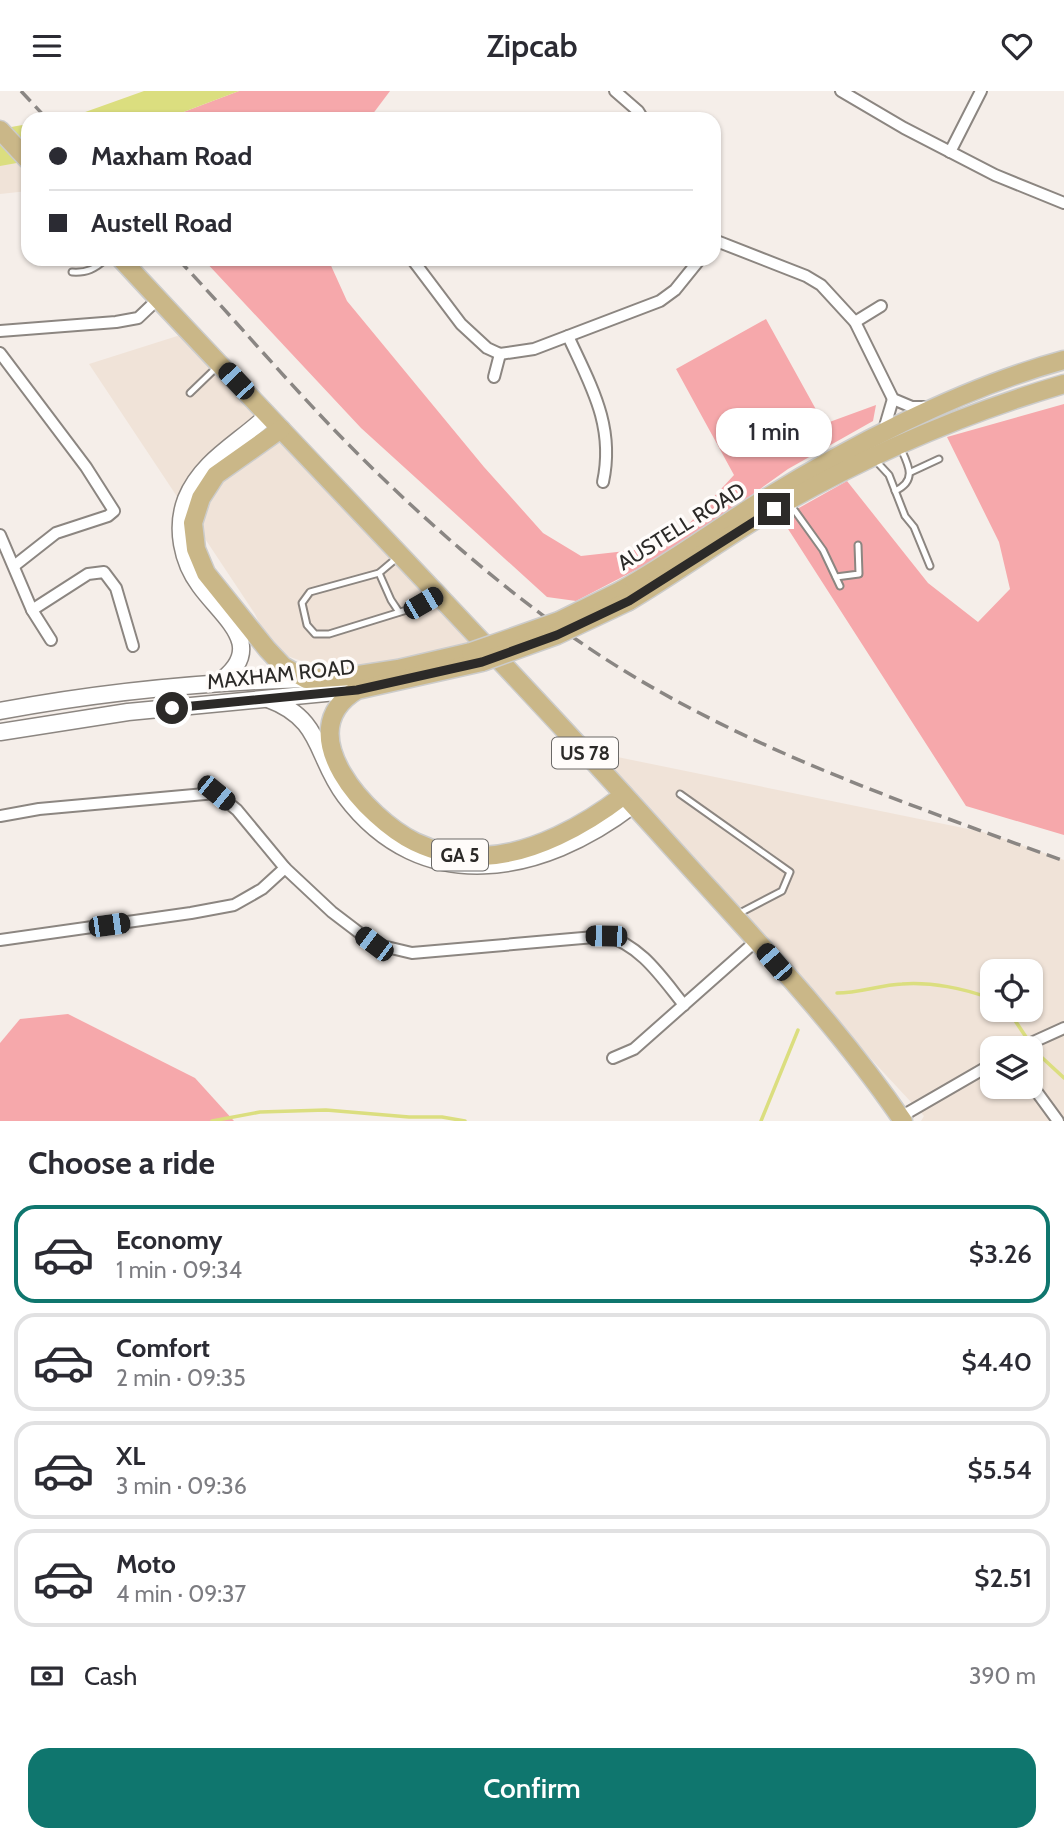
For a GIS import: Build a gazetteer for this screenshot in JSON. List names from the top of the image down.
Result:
{
  "streets": {
    "main road": [
      "AUSTELL ROAD",
      "MAXHAM ROAD",
      "US 78",
      "GA 5"
    ]
  },
  "crossings": [
    ["AUSTELL ROAD", "MAXHAM ROAD"],
    ["MAXHAM ROAD", "GA 5"],
    ["US 78", "GA 5"]
  ],
  "page": {
    "header": "Zipcab",
    "banner": ["Maxham Road", "Austell Road"],
    "bubble": "1 min",
    "heading": "Choose a ride",
    "list": [
      {
        "name": "Economy",
        "note": "1 min · 09:34",
        "value": "$3.26"
      },
      {
        "name": "Comfort",
        "note": "2 min · 09:35",
        "value": "$4.40"
      },
      {
        "name": "XL",
        "note": "3 min · 09:36",
        "value": "$5.54"
      },
      {
        "name": "Moto",
        "note": "4 min · 09:37",
        "value": "$2.51"
      }
    ],
    "pay": ["Cash", "390 m"],
    "buttons": "Confirm"
  }
}
